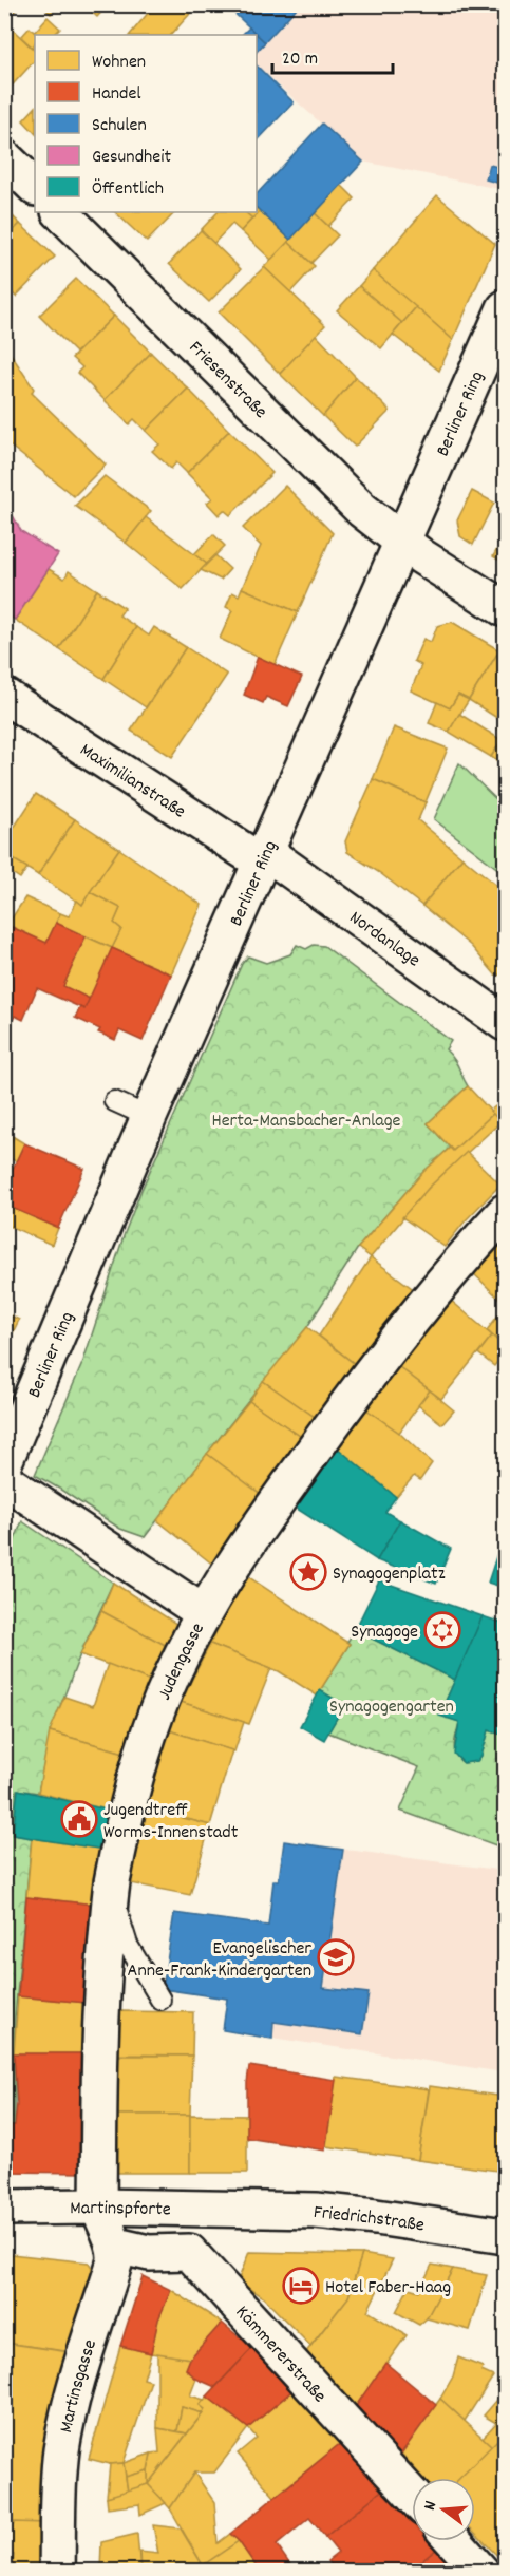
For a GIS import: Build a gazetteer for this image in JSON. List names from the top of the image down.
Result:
{
  "streets": {
    "street": [
      "Friesenstraße",
      "Berliner Ring",
      "Maximilianstraße",
      "Nordanlage",
      "Judengasse",
      "Martinspforte",
      "Friedrichstraße",
      "Kämmererstraße",
      "Martinsgasse"
    ]
  },
  "crossings": [
    ["Friesenstraße", "Berliner Ring"],
    ["Berliner Ring", "Maximilianstraße"],
    ["Berliner Ring", "Nordanlage"],
    ["Maximilianstraße", "Nordanlage"],
    ["Judengasse", "Martinspforte"],
    ["Martinspforte", "Friedrichstraße"],
    ["Kämmererstraße", "Martinsgasse"]
  ],
  "parks": ["Herta-Mansbacher-Anlage", "Synagogengarten"],
  "places": {
    "place": ["Synagogenplatz"],
    "synagogue": ["Synagoge"],
    "public building": ["Jugendtreff Worms-Innenstadt"],
    "school or university": ["Evangelischer Anne-Frank-Kindergarten"],
    "hotel": ["Hotel Faber-Haag"]
  },
  "legend": [
    "Wohnen",
    "Handel",
    "Schulen",
    "Gesundheit",
    "Öffentlich"
  ],
  "scale_bar": "20 m",
  "north": "left"
}
